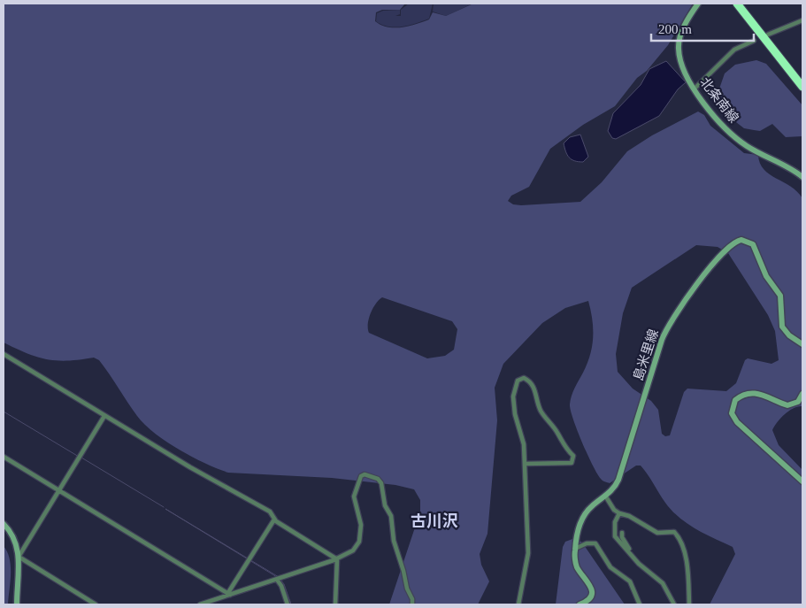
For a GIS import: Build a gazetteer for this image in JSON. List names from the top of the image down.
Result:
{
  "streets": {
    "street": ["北条南線", "島米里線"]
  },
  "districts": ["古川沢"],
  "scale_bar": "200 m"
}
